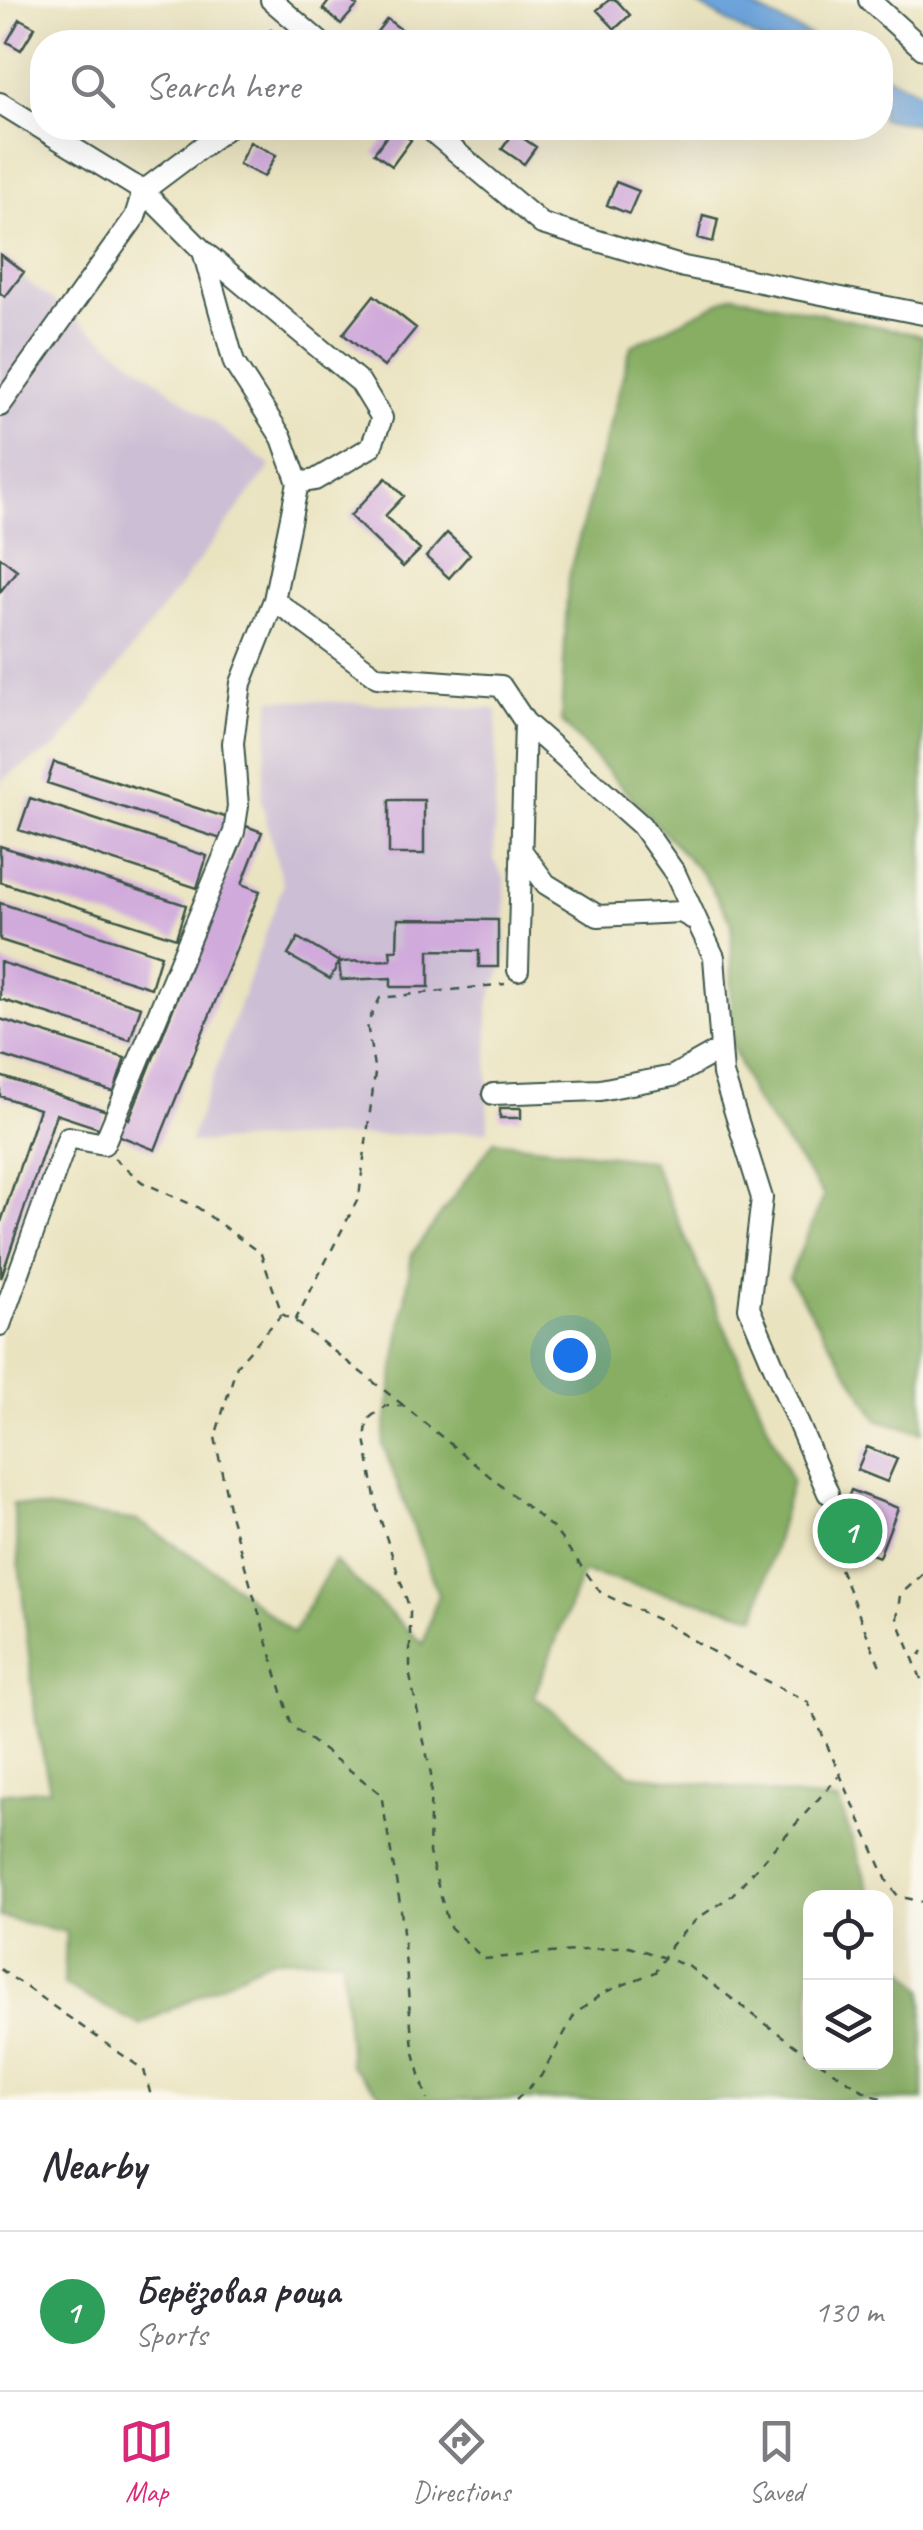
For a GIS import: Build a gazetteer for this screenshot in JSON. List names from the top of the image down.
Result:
{
  "page": {
    "search": "Search here",
    "pins": "1",
    "heading": "Nearby",
    "list": [
      {
        "mark": "1",
        "name": "Берёзовая роща",
        "note": "Sports",
        "value": "130 m"
      }
    ],
    "nav": ["Map", "Directions", "Saved"]
  }
}
